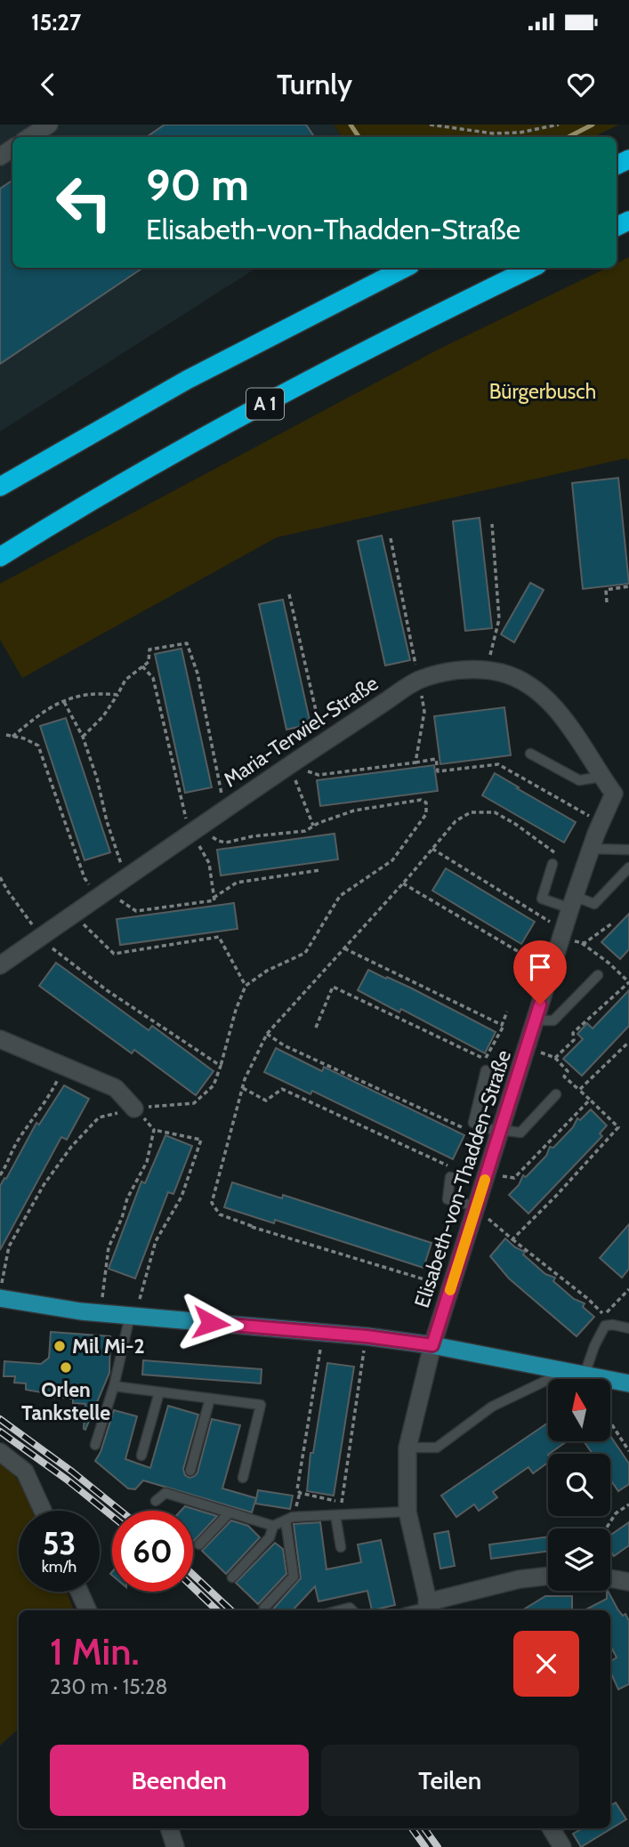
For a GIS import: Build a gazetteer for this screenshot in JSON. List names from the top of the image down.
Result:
{
  "streets": {
    "highway": ["A 1"],
    "street": ["Maria-Terwiel-Straße", "Elisabeth-von-Thadden-Straße"]
  },
  "crossings": [
    ["Maria-Terwiel-Straße", "Elisabeth-von-Thadden-Straße"]
  ],
  "parks": ["Bürgerbusch"],
  "places": ["Mil Mi-2", "Orlen Tankstelle"],
  "north": "top",
  "page": {
    "status": "15:27",
    "header": "Turnly",
    "turn": ["90 m", "Elisabeth-von-Thadden-Straße"],
    "speed": "53 km/h",
    "limit": "60",
    "heading": ["1 Min.", "230 m · 15:28"],
    "buttons": ["Beenden", "Teilen"]
  }
}
